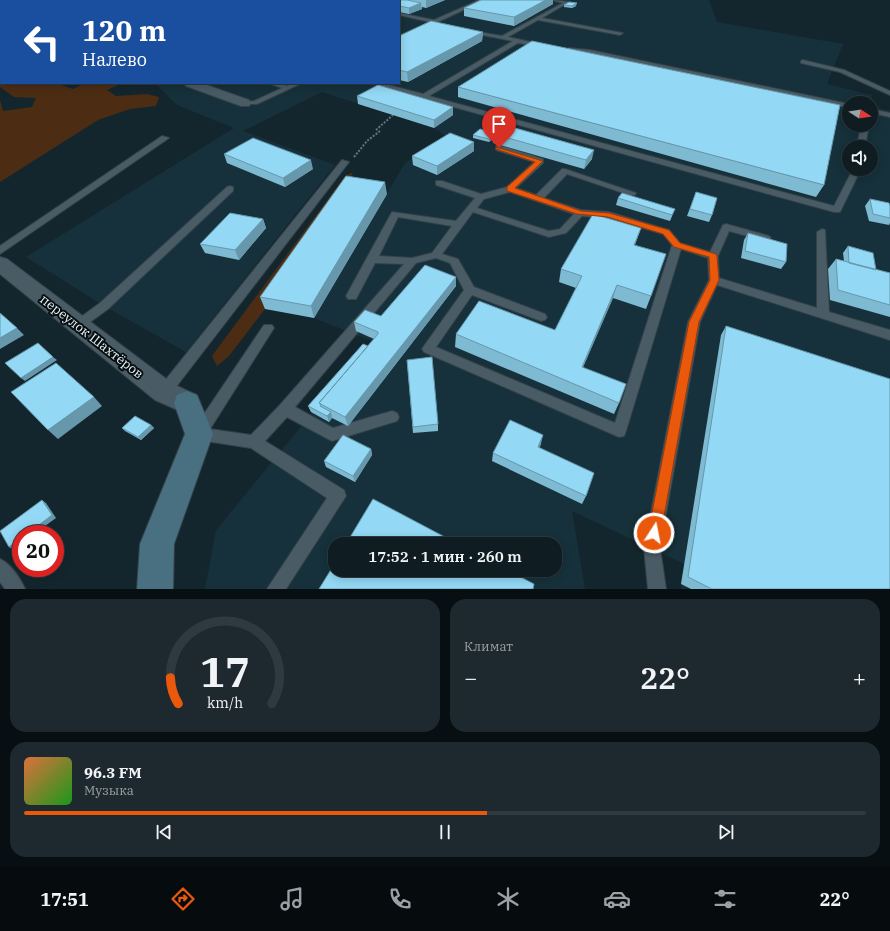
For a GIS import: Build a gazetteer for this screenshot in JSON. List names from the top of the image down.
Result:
{
  "streets": {
    "street": ["переулок Шахтёров"]
  },
  "north": "right",
  "page": {
    "turn": ["120 m", "Налево"],
    "limit": "20",
    "trip": "17:52 · 1 мин · 260 m",
    "tile": "Климат",
    "heat": ["−", "22°", "+"],
    "song": ["96.3 FM", "Музыка"],
    "tabs": ["17:51", "22°"],
    "gauge": ["17", "km/h"]
  }
}
